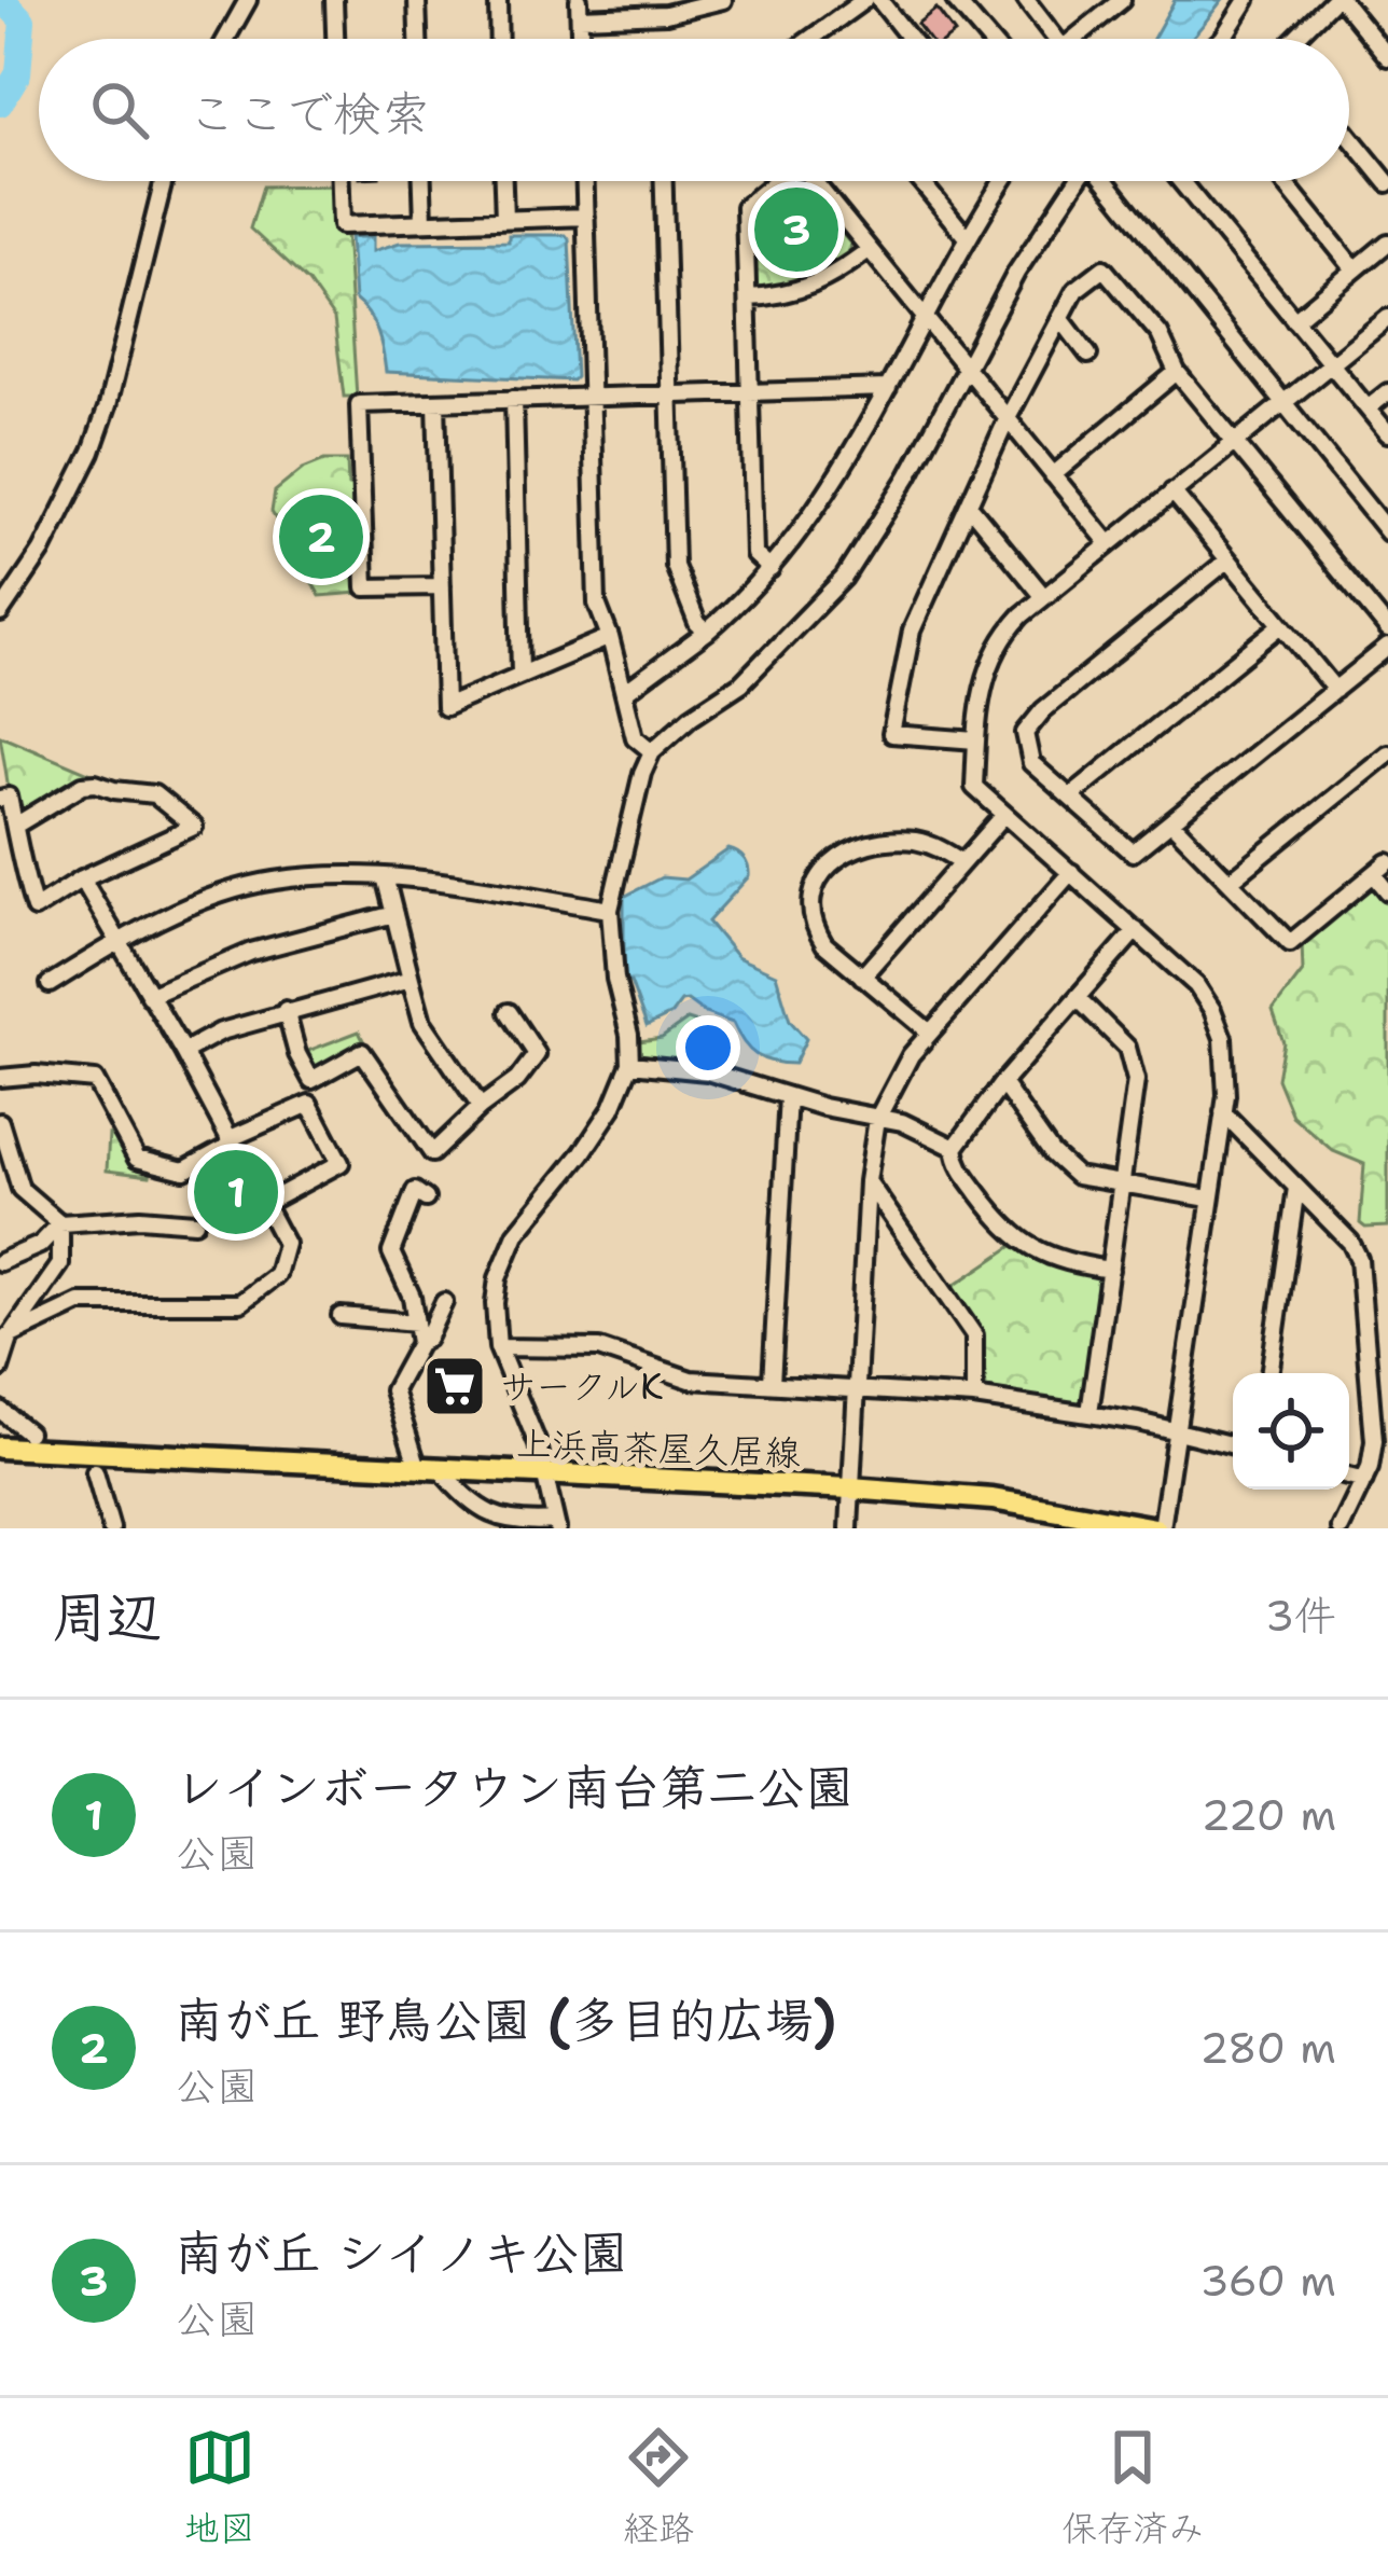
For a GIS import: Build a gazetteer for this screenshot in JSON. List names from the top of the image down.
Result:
{
  "streets": {
    "main road": ["上浜高茶屋久居線"]
  },
  "places": {
    "supermarket": ["サークルK"]
  },
  "page": {
    "search": "ここで検索",
    "pins": ["3", "2", "1"],
    "heading": ["周辺", "3件"],
    "list": [
      {
        "mark": "1",
        "name": "レインボータウン南台第二公園",
        "note": "公園",
        "value": "220 m"
      },
      {
        "mark": "2",
        "name": "南が丘 野鳥公園 (多目的広場)",
        "note": "公園",
        "value": "280 m"
      },
      {
        "mark": "3",
        "name": "南が丘 シイノキ公園",
        "note": "公園",
        "value": "360 m"
      }
    ],
    "nav": ["地図", "経路", "保存済み"]
  }
}
